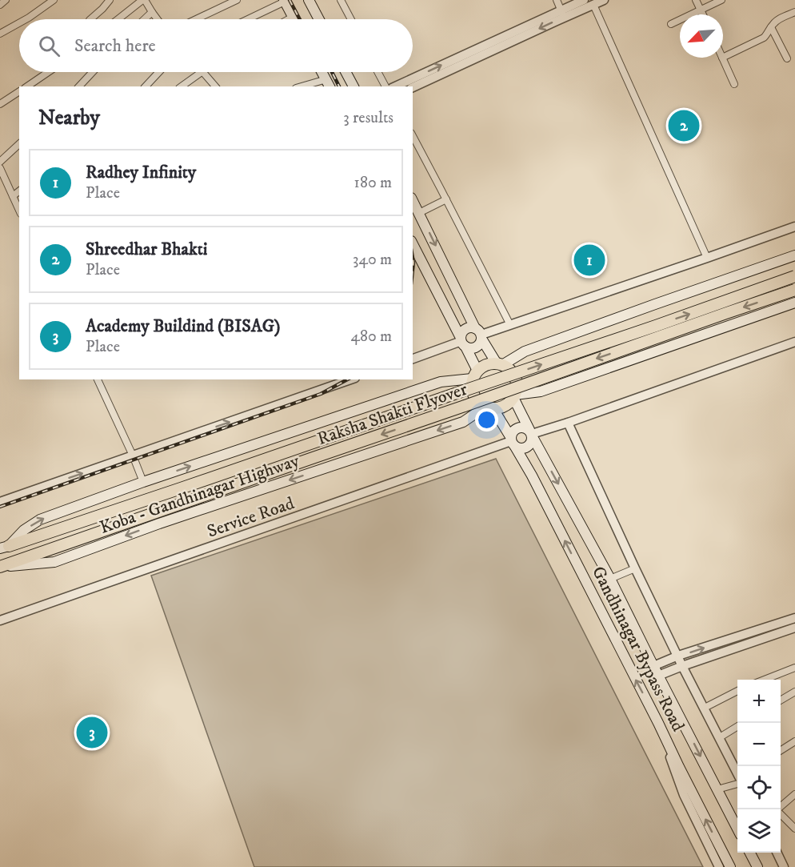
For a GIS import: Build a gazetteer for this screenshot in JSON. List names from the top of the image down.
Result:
{
  "streets": {
    "main road": ["Raksha Shakti Flyover", "Koba - Gandhinagar Highway", "Gandhinagar Bypass Road"],
    "street": ["Service Road"]
  },
  "crossings": [
    ["Raksha Shakti Flyover", "Koba - Gandhinagar Highway"],
    ["Koba - Gandhinagar Highway", "Gandhinagar Bypass Road"],
    ["Service Road", "Gandhinagar Bypass Road"]
  ],
  "north": "bottom left",
  "page": {
    "search": "Search here",
    "heading": ["Nearby", "3 results"],
    "pins": ["2", "1", "3"],
    "list": [
      {
        "mark": "1",
        "name": "Radhey Infinity",
        "note": "Place",
        "value": "180 m"
      },
      {
        "mark": "2",
        "name": "Shreedhar Bhakti",
        "note": "Place",
        "value": "340 m"
      },
      {
        "mark": "3",
        "name": "Academy Buildind (BISAG)",
        "note": "Place",
        "value": "480 m"
      }
    ],
    "map_buttons": ["+", "−"]
  }
}
